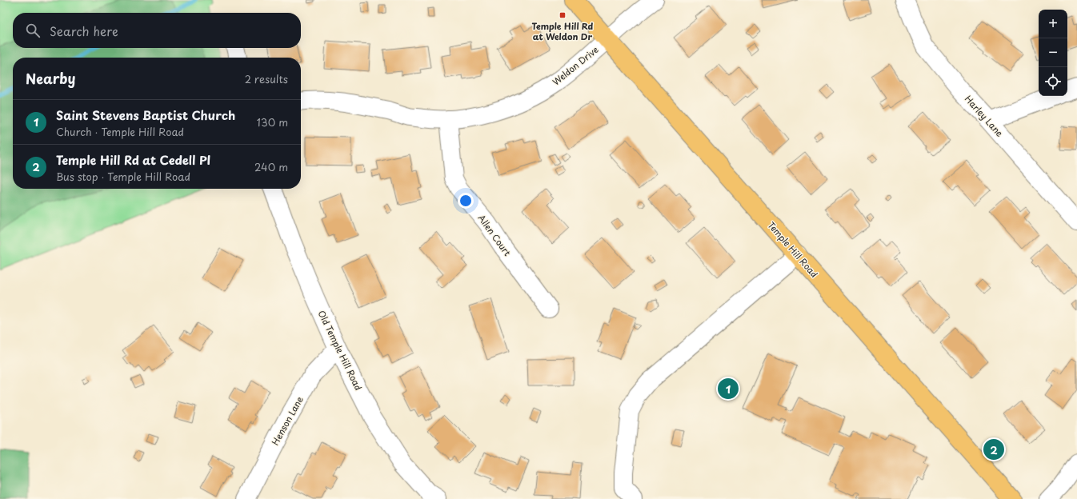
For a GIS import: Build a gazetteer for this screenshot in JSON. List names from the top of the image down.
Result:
{
  "streets": {
    "main road": ["Temple Hill Road"],
    "street": [
      "Weldon Drive",
      "Harley Lane",
      "Allen Court",
      "Old Temple Hill Road",
      "Henson Lane"
    ]
  },
  "crossings": [
    ["Weldon Drive", "Allen Court"],
    ["Weldon Drive", "Temple Hill Road"],
    ["Old Temple Hill Road", "Henson Lane"]
  ],
  "places": {
    "transit": ["Temple Hill Rd at Weldon Dr"]
  },
  "page": {
    "map_buttons": ["+", "−"],
    "search": "Search here",
    "heading": ["Nearby", "2 results"],
    "list": [
      {
        "mark": "1",
        "name": "Saint Stevens Baptist Church",
        "note": "Church · Temple Hill Road",
        "value": "130 m"
      },
      {
        "mark": "2",
        "name": "Temple Hill Rd at Cedell Pl",
        "note": "Bus stop · Temple Hill Road",
        "value": "240 m"
      }
    ],
    "pins": ["1", "2"]
  }
}
